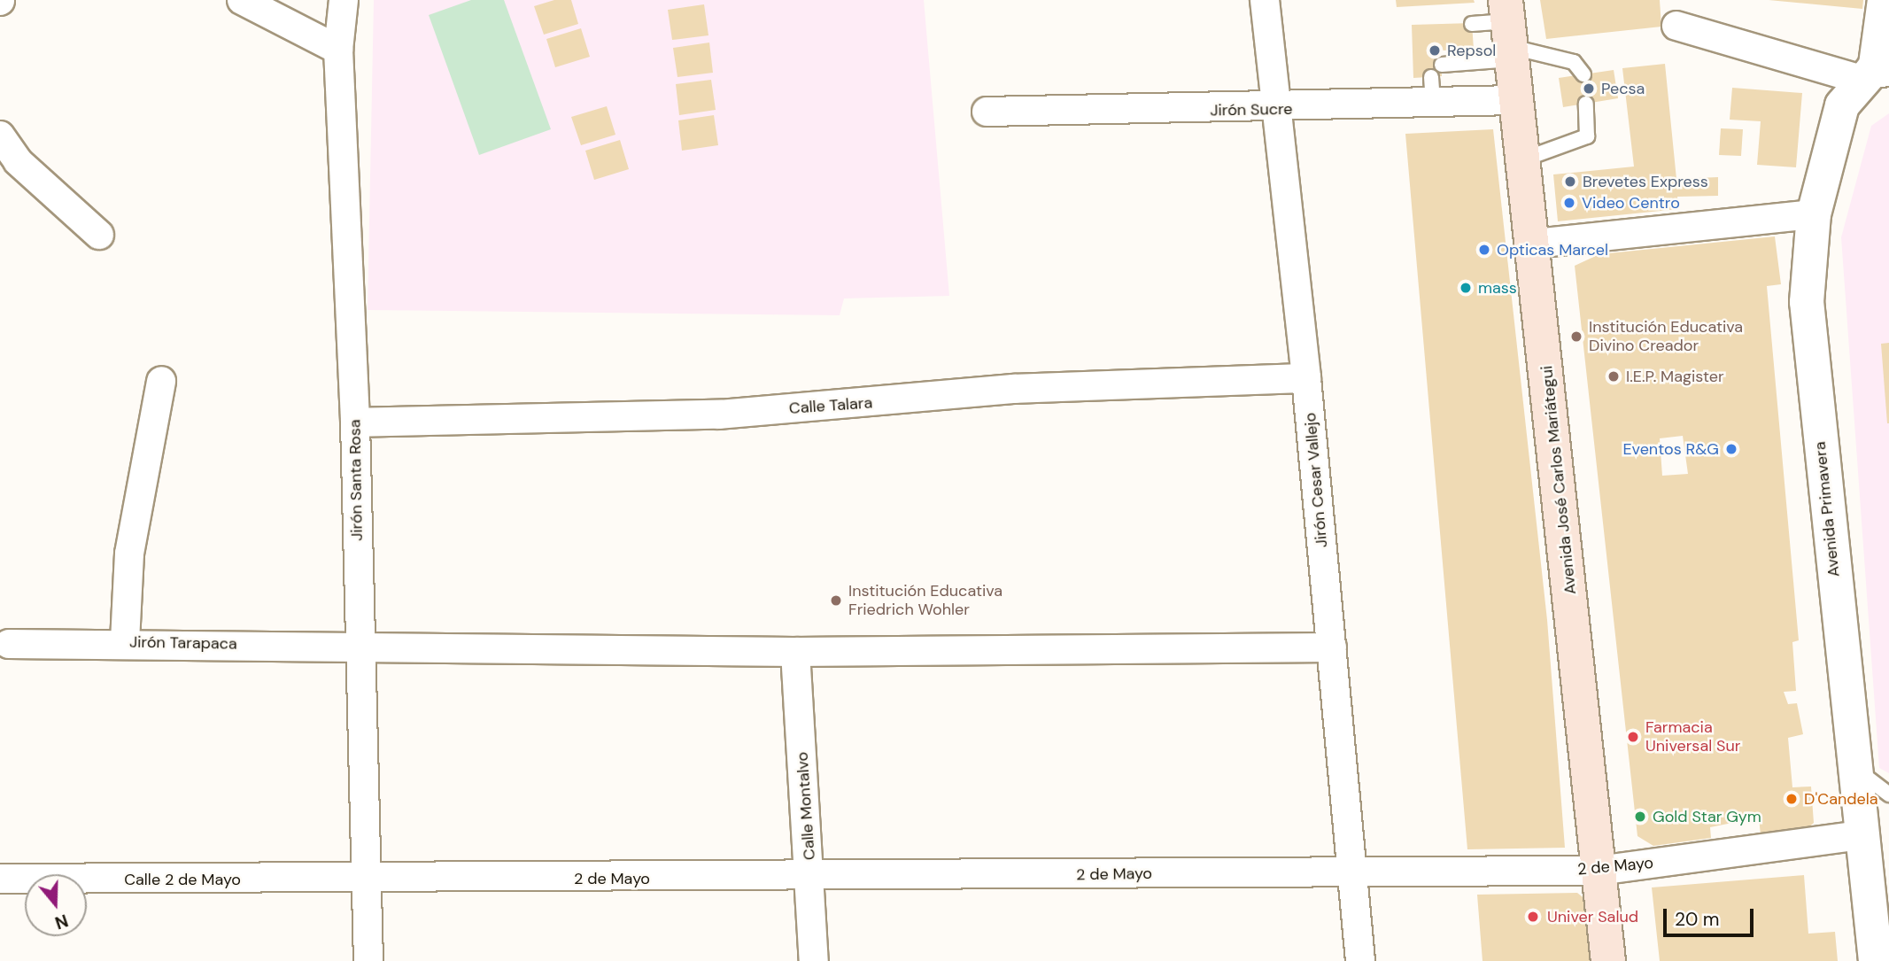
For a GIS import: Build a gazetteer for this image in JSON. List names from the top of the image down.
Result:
{
  "streets": {
    "main road": ["Avenida José Carlos Mariátegui"],
    "street": [
      "Jirón Sucre",
      "Calle Talara",
      "Jirón Santa Rosa",
      "Jirón Cesar Vallejo",
      "Avenida Primavera",
      "Jirón Tarapaca",
      "Calle Montalvo",
      "2 de Mayo",
      "Calle 2 de Mayo"
    ]
  },
  "crossings": [
    ["Jirón Sucre", "Jirón Cesar Vallejo"],
    ["Jirón Sucre", "Avenida José Carlos Mariátegui"],
    ["Calle Talara", "Jirón Santa Rosa"],
    ["Calle Talara", "Jirón Cesar Vallejo"],
    ["Jirón Santa Rosa", "Jirón Tarapaca"],
    ["Jirón Santa Rosa", "2 de Mayo"],
    ["Jirón Santa Rosa", "Calle 2 de Mayo"],
    ["Jirón Cesar Vallejo", "2 de Mayo"],
    ["Avenida José Carlos Mariátegui", "2 de Mayo"],
    ["Avenida Primavera", "2 de Mayo"],
    ["Calle Montalvo", "2 de Mayo"],
    ["2 de Mayo", "Calle 2 de Mayo"]
  ],
  "places": [
    "Repsol",
    "Pecsa",
    "Brevetes Express",
    "Video Centro",
    "Opticas Marcel",
    "mass",
    "Institución Educativa Divino Creador",
    "I.E.P. Magister",
    "Eventos R&G",
    "Institución Educativa Friedrich Wohler",
    "Farmacia Universal Sur",
    "D'Candela",
    "Gold Star Gym",
    "Univer Salud"
  ],
  "scale_bar": "20 m",
  "north": "bottom"
}
